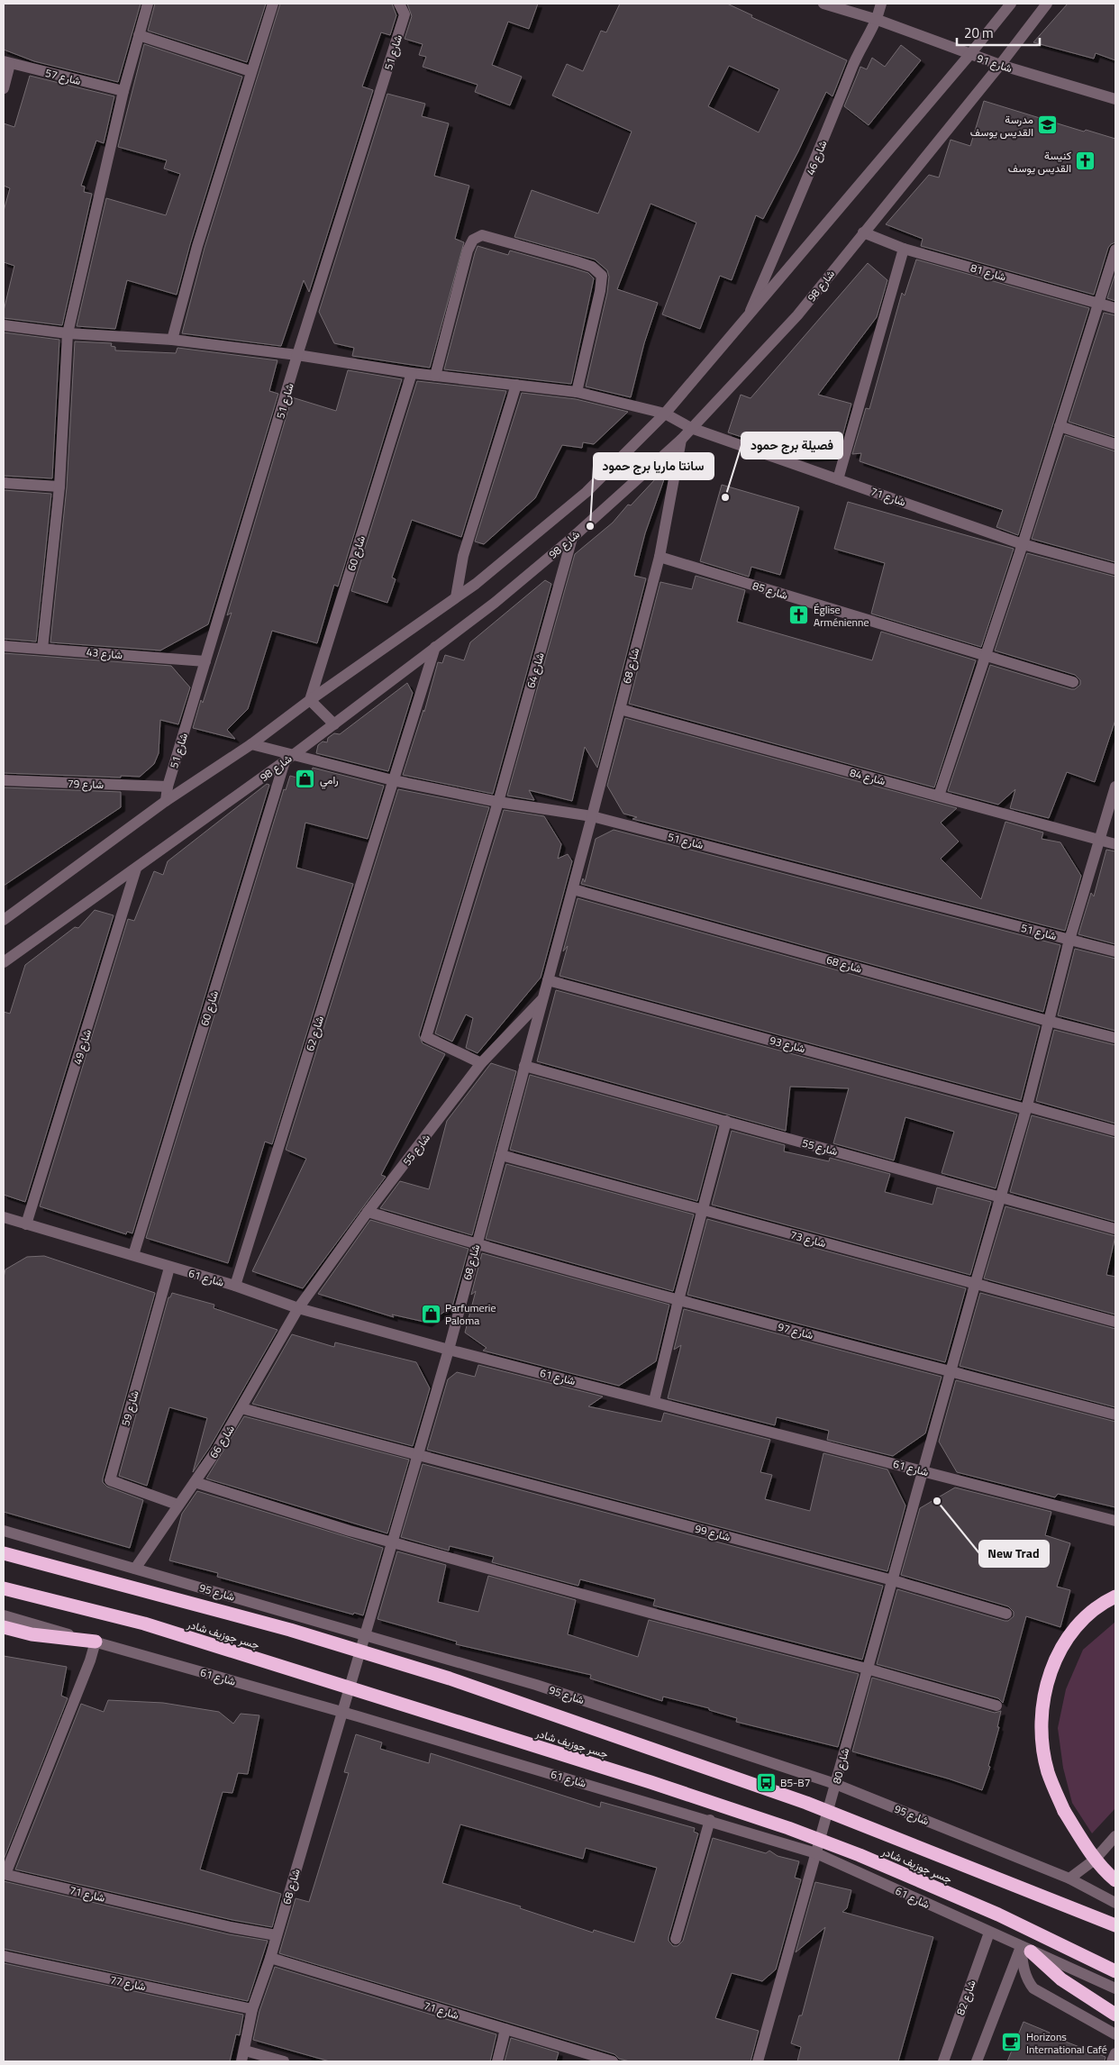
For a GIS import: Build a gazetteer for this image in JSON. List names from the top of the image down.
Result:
{
  "streets": {
    "highway": ["جسر جوزيف شادر"],
    "street": [
      "شارع 51",
      "شارع 91",
      "شارع 57",
      "شارع 46",
      "شارع 81",
      "شارع 98",
      "شارع 71",
      "شارع 60",
      "شارع 85",
      "شارع 43",
      "شارع 68",
      "شارع 64",
      "شارع 84",
      "شارع 79",
      "شارع 62",
      "شارع 93",
      "شارع 49",
      "شارع 55",
      "شارع 73",
      "شارع 61",
      "شارع 97",
      "شارع 59",
      "شارع 66",
      "شارع 99",
      "شارع 95",
      "شارع 80",
      "شارع 77",
      "شارع 82"
    ]
  },
  "crossings": [
    ["شارع 51", "شارع 98"],
    ["شارع 51", "شارع 71"],
    ["شارع 51", "شارع 60"],
    ["شارع 51", "شارع 43"],
    ["شارع 51", "شارع 68"],
    ["شارع 51", "شارع 64"],
    ["شارع 51", "شارع 79"],
    ["شارع 51", "شارع 62"],
    ["شارع 51", "شارع 80"],
    ["شارع 91", "شارع 46"],
    ["شارع 91", "شارع 98"],
    ["شارع 81", "شارع 98"],
    ["شارع 98", "شارع 71"],
    ["شارع 98", "شارع 60"],
    ["شارع 98", "شارع 68"],
    ["شارع 98", "شارع 64"],
    ["شارع 98", "شارع 62"],
    ["شارع 98", "شارع 49"],
    ["شارع 71", "شارع 60"],
    ["شارع 71", "شارع 68"],
    ["شارع 60", "شارع 61"],
    ["شارع 85", "شارع 68"],
    ["شارع 68", "شارع 84"],
    ["شارع 68", "شارع 93"],
    ["شارع 68", "شارع 55"],
    ["شارع 68", "شارع 73"],
    ["شارع 68", "شارع 61"],
    ["شارع 68", "شارع 97"],
    ["شارع 68", "شارع 99"],
    ["شارع 68", "شارع 95"],
    ["شارع 68", "شارع 80"],
    ["شارع 68", "شارع 77"],
    ["شارع 64", "شارع 55"],
    ["شارع 84", "شارع 80"],
    ["شارع 62", "شارع 61"],
    ["شارع 93", "شارع 80"],
    ["شارع 49", "شارع 61"],
    ["شارع 55", "شارع 61"],
    ["شارع 55", "شارع 97"],
    ["شارع 55", "شارع 66"],
    ["شارع 55", "شارع 80"],
    ["شارع 73", "شارع 80"],
    ["شارع 61", "شارع 59"],
    ["شارع 61", "شارع 66"],
    ["شارع 61", "شارع 80"],
    ["شارع 61", "شارع 82"],
    ["شارع 97", "شارع 80"],
    ["شارع 59", "شارع 66"],
    ["شارع 66", "شارع 99"],
    ["شارع 66", "شارع 95"],
    ["شارع 99", "شارع 80"],
    ["شارع 95", "شارع 80"]
  ],
  "places": {
    "school or university": ["مدرسة القديس يوسف"],
    "church": ["كنيسة القديس يوسف", "Église Arménienne"],
    "other": ["فصيلة برج حمود", "سانتا ماريا برج حمود", "New Trad"],
    "shop": ["رامي", "Parfumerie Paloma"],
    "bus stop": ["B5-B7"],
    "cafe": ["Horizons International Café"]
  },
  "scale_bar": "20 m"
}
